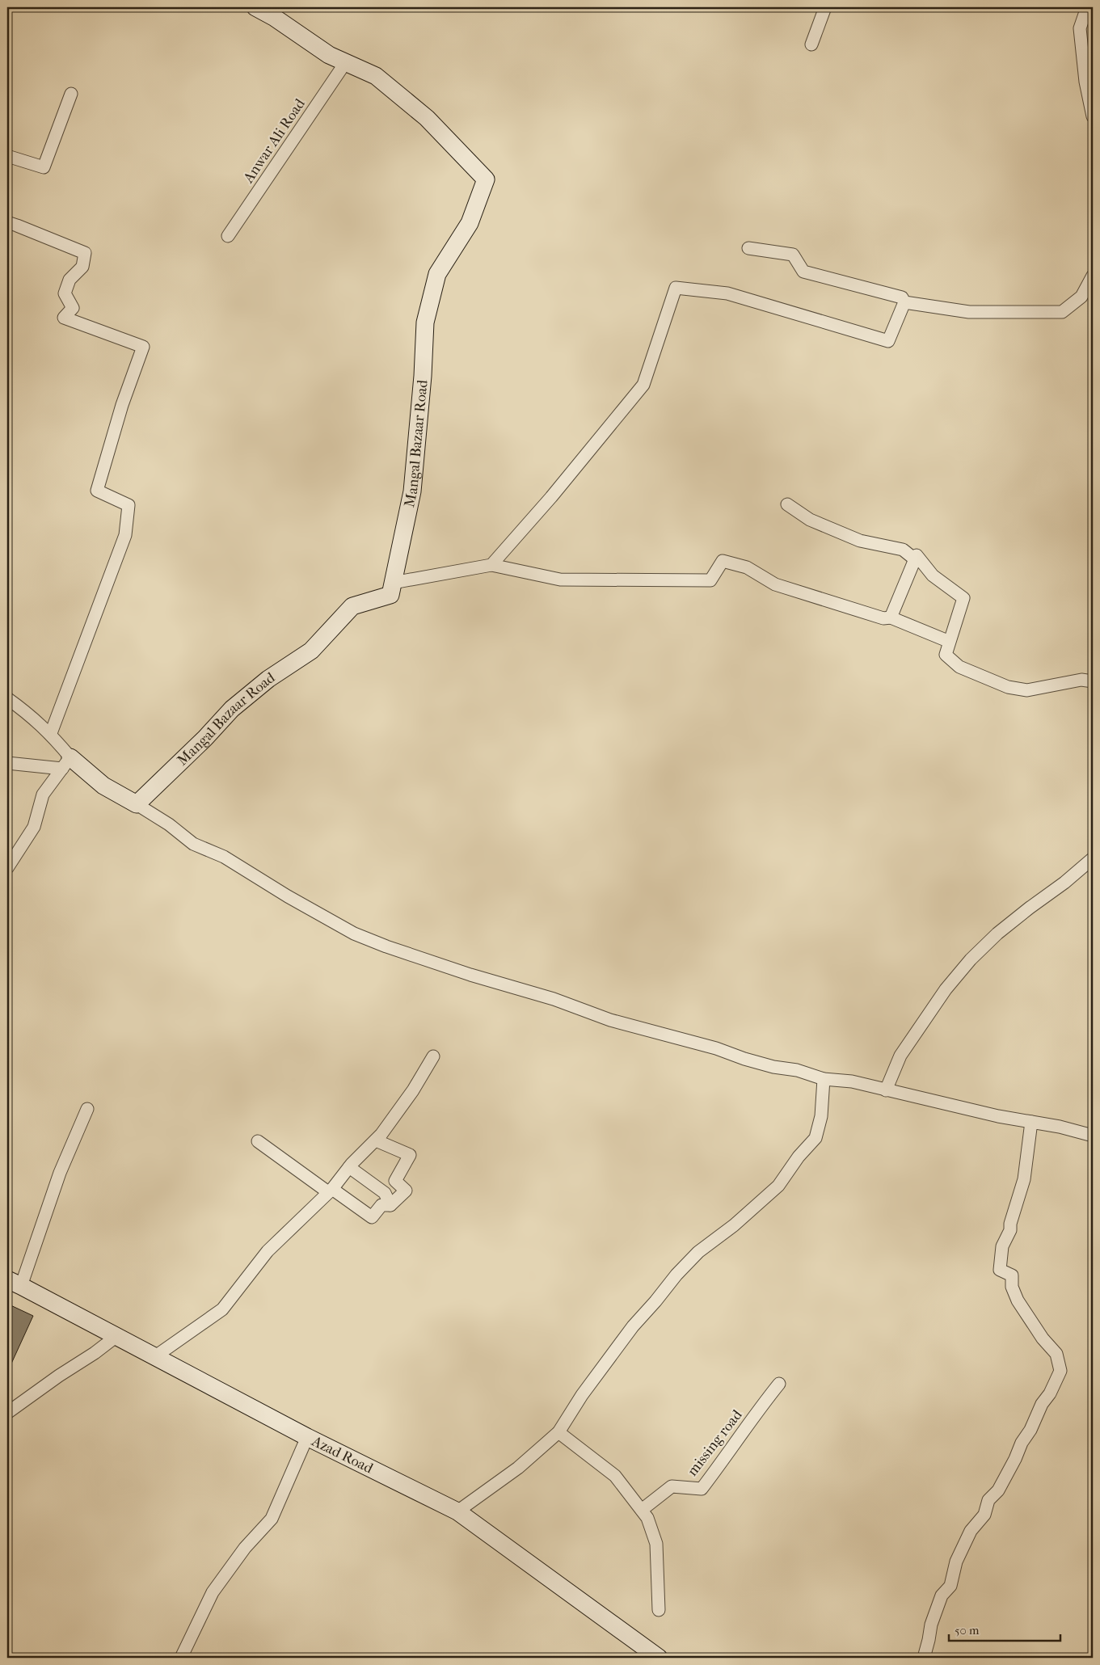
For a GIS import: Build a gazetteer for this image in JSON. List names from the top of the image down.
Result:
{
  "streets": {
    "street": [
      "Anwar Ali Road",
      "Mangal Bazaar Road",
      "missing road",
      "Azad Road"
    ]
  },
  "crossings": [
    ["Anwar Ali Road", "Mangal Bazaar Road"]
  ],
  "scale_bar": "50 m"
}
